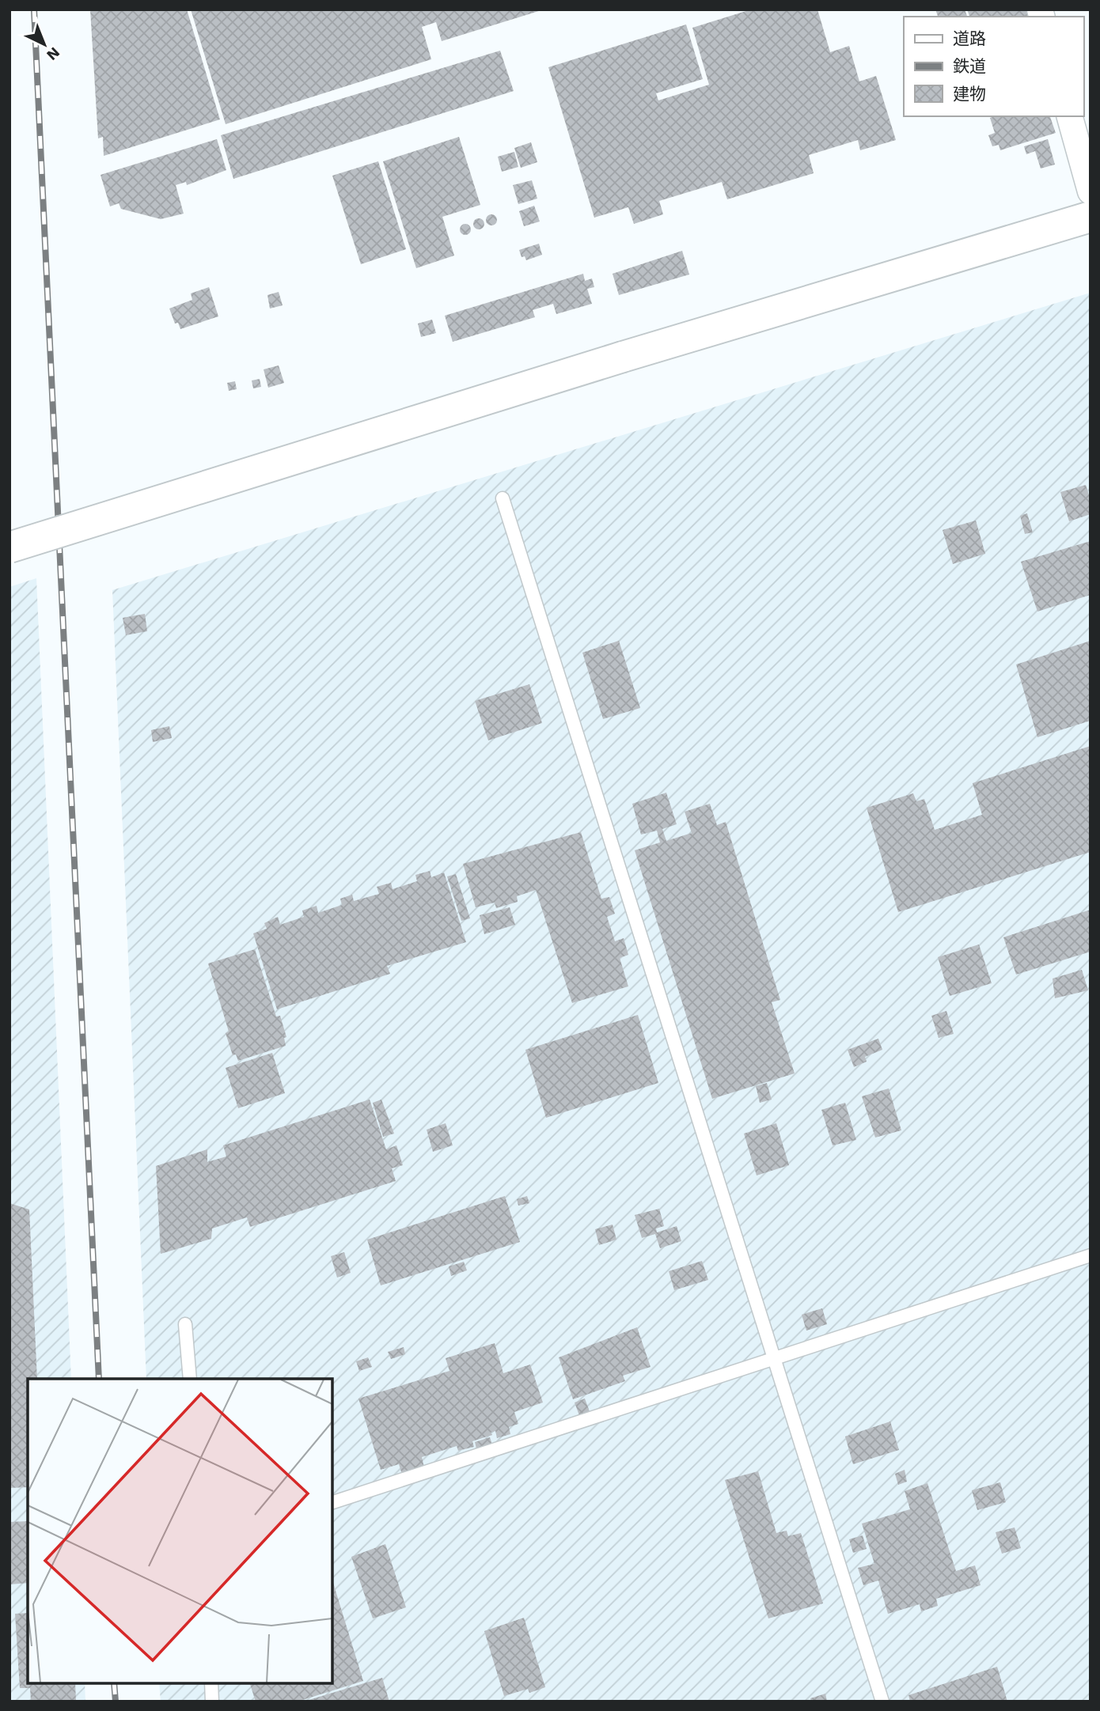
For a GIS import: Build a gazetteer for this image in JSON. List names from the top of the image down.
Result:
{
  "legend": ["道路", "鉄道", "建物"],
  "north": "bottom right"
}
